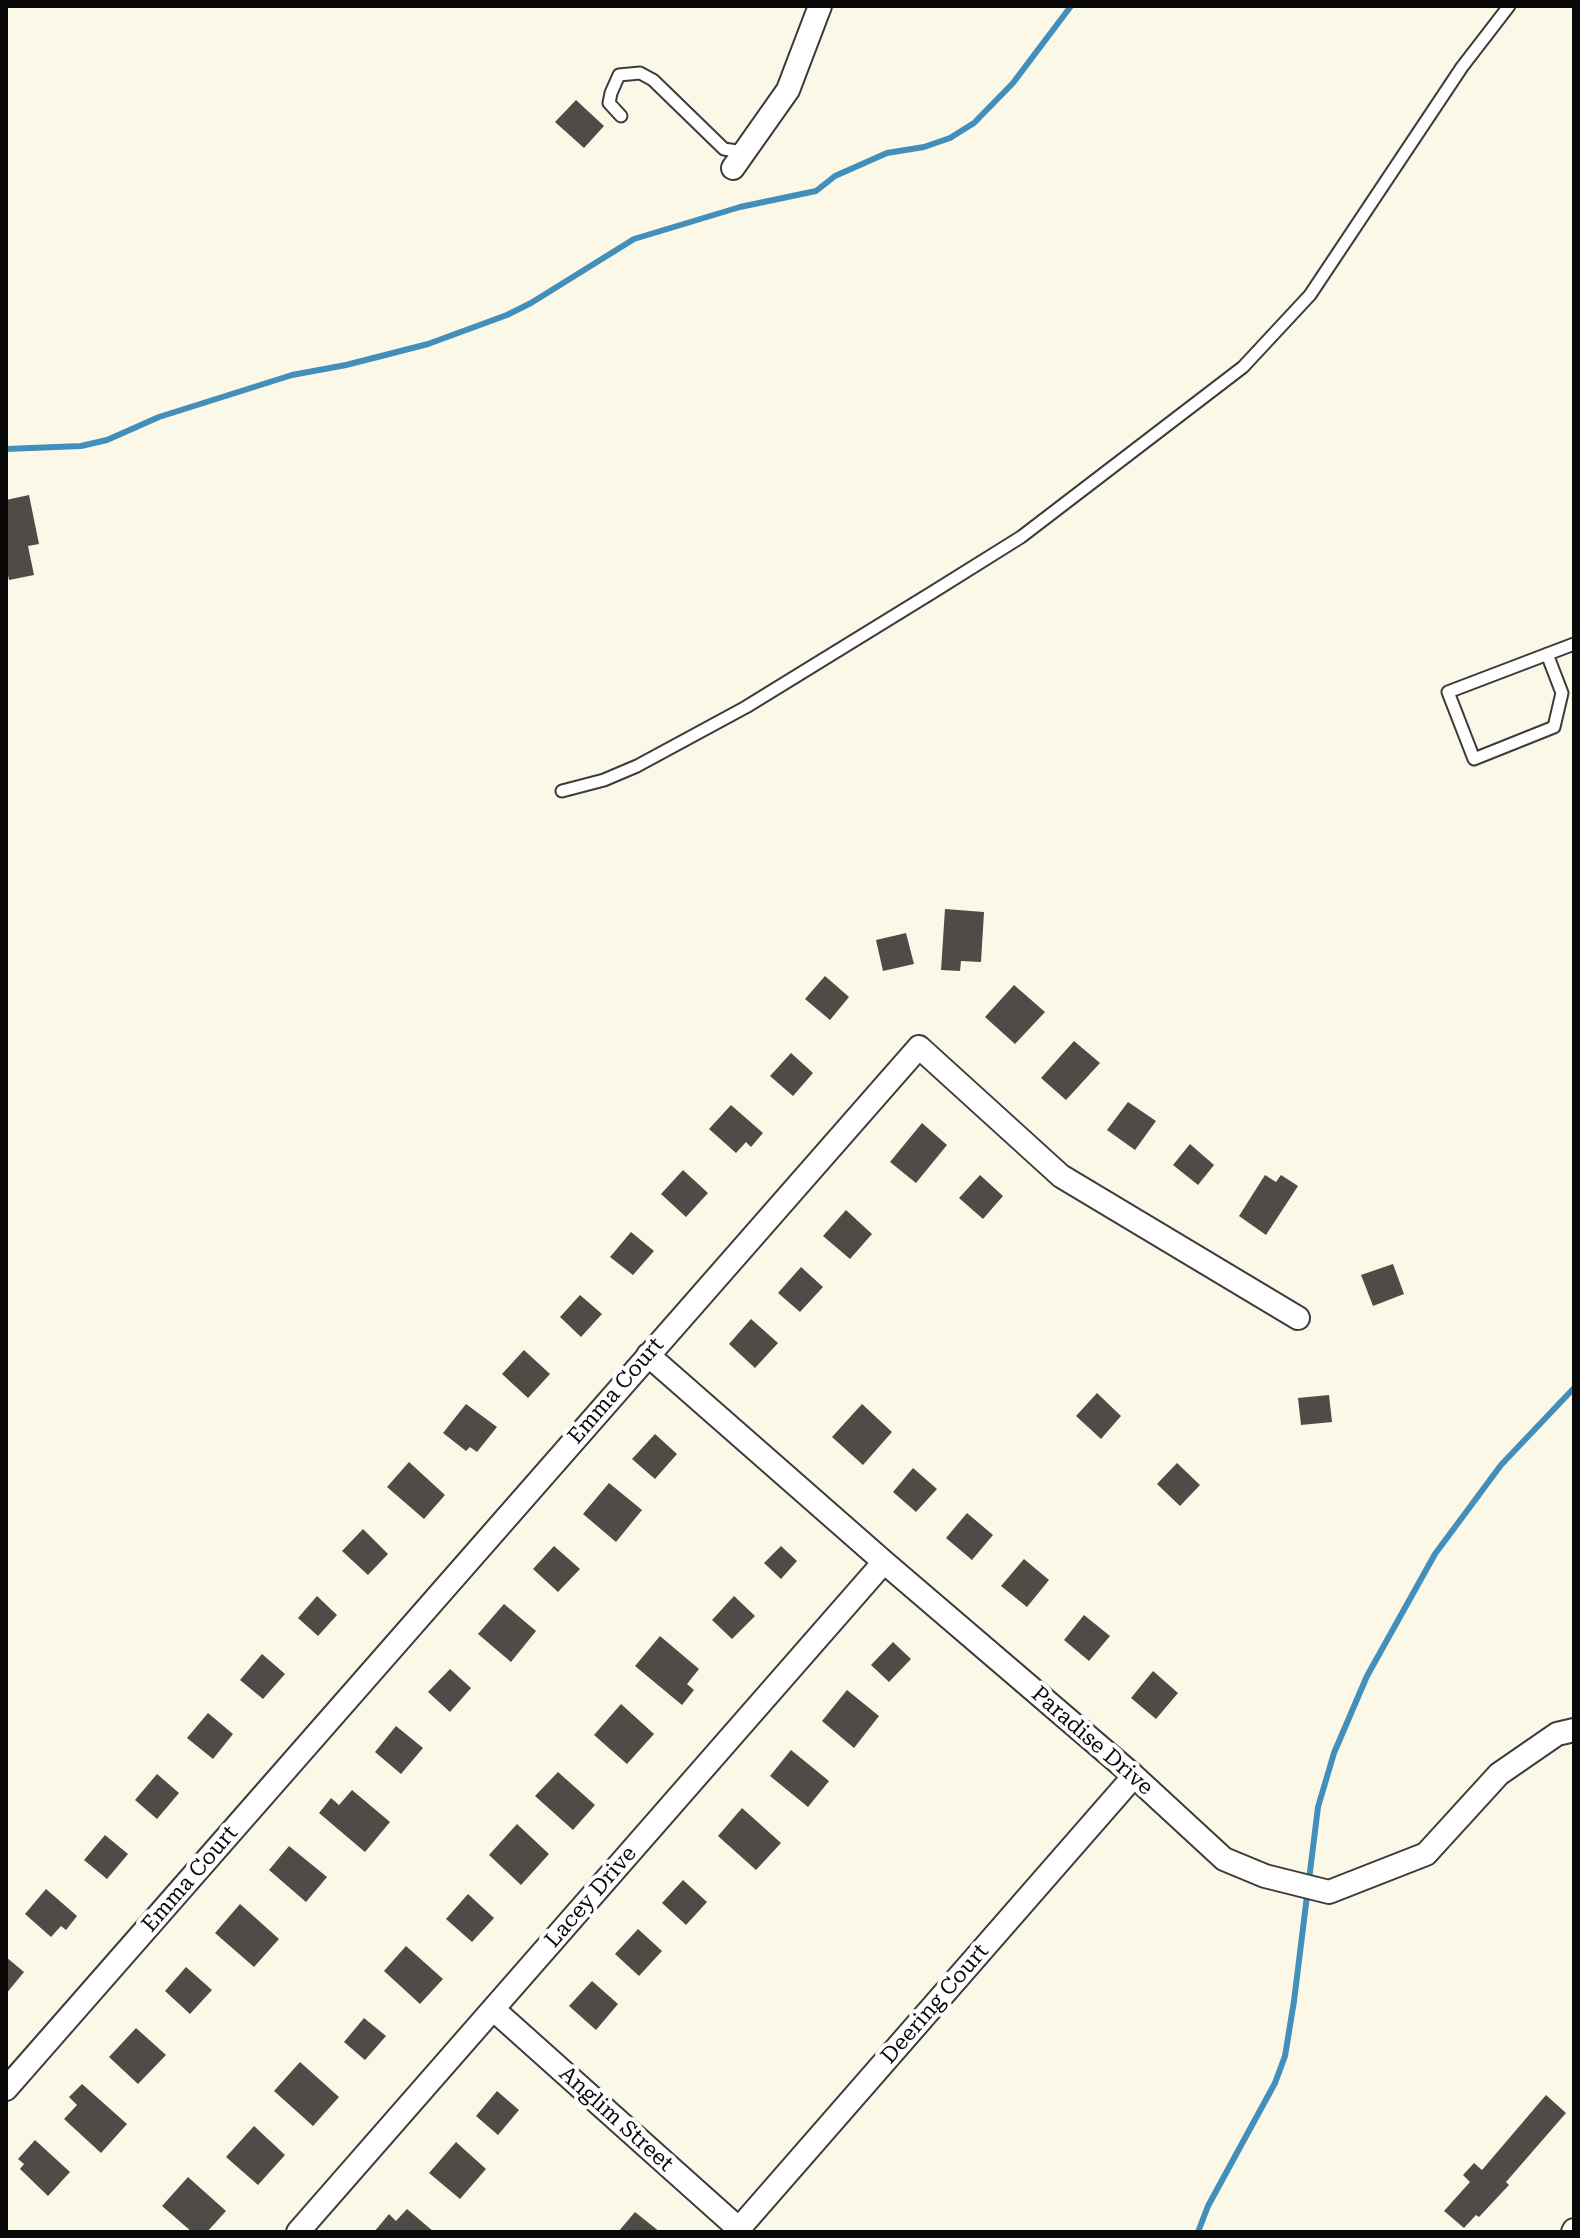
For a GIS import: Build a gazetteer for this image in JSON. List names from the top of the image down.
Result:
{
  "streets": {
    "street": [
      "Emma Court",
      "Paradise Drive",
      "Lacey Drive",
      "Deering Court",
      "Anglim Street"
    ]
  },
  "crossings": [
    ["Emma Court", "Paradise Drive"],
    ["Paradise Drive", "Lacey Drive"],
    ["Paradise Drive", "Deering Court"],
    ["Lacey Drive", "Anglim Street"],
    ["Deering Court", "Anglim Street"]
  ]
}
